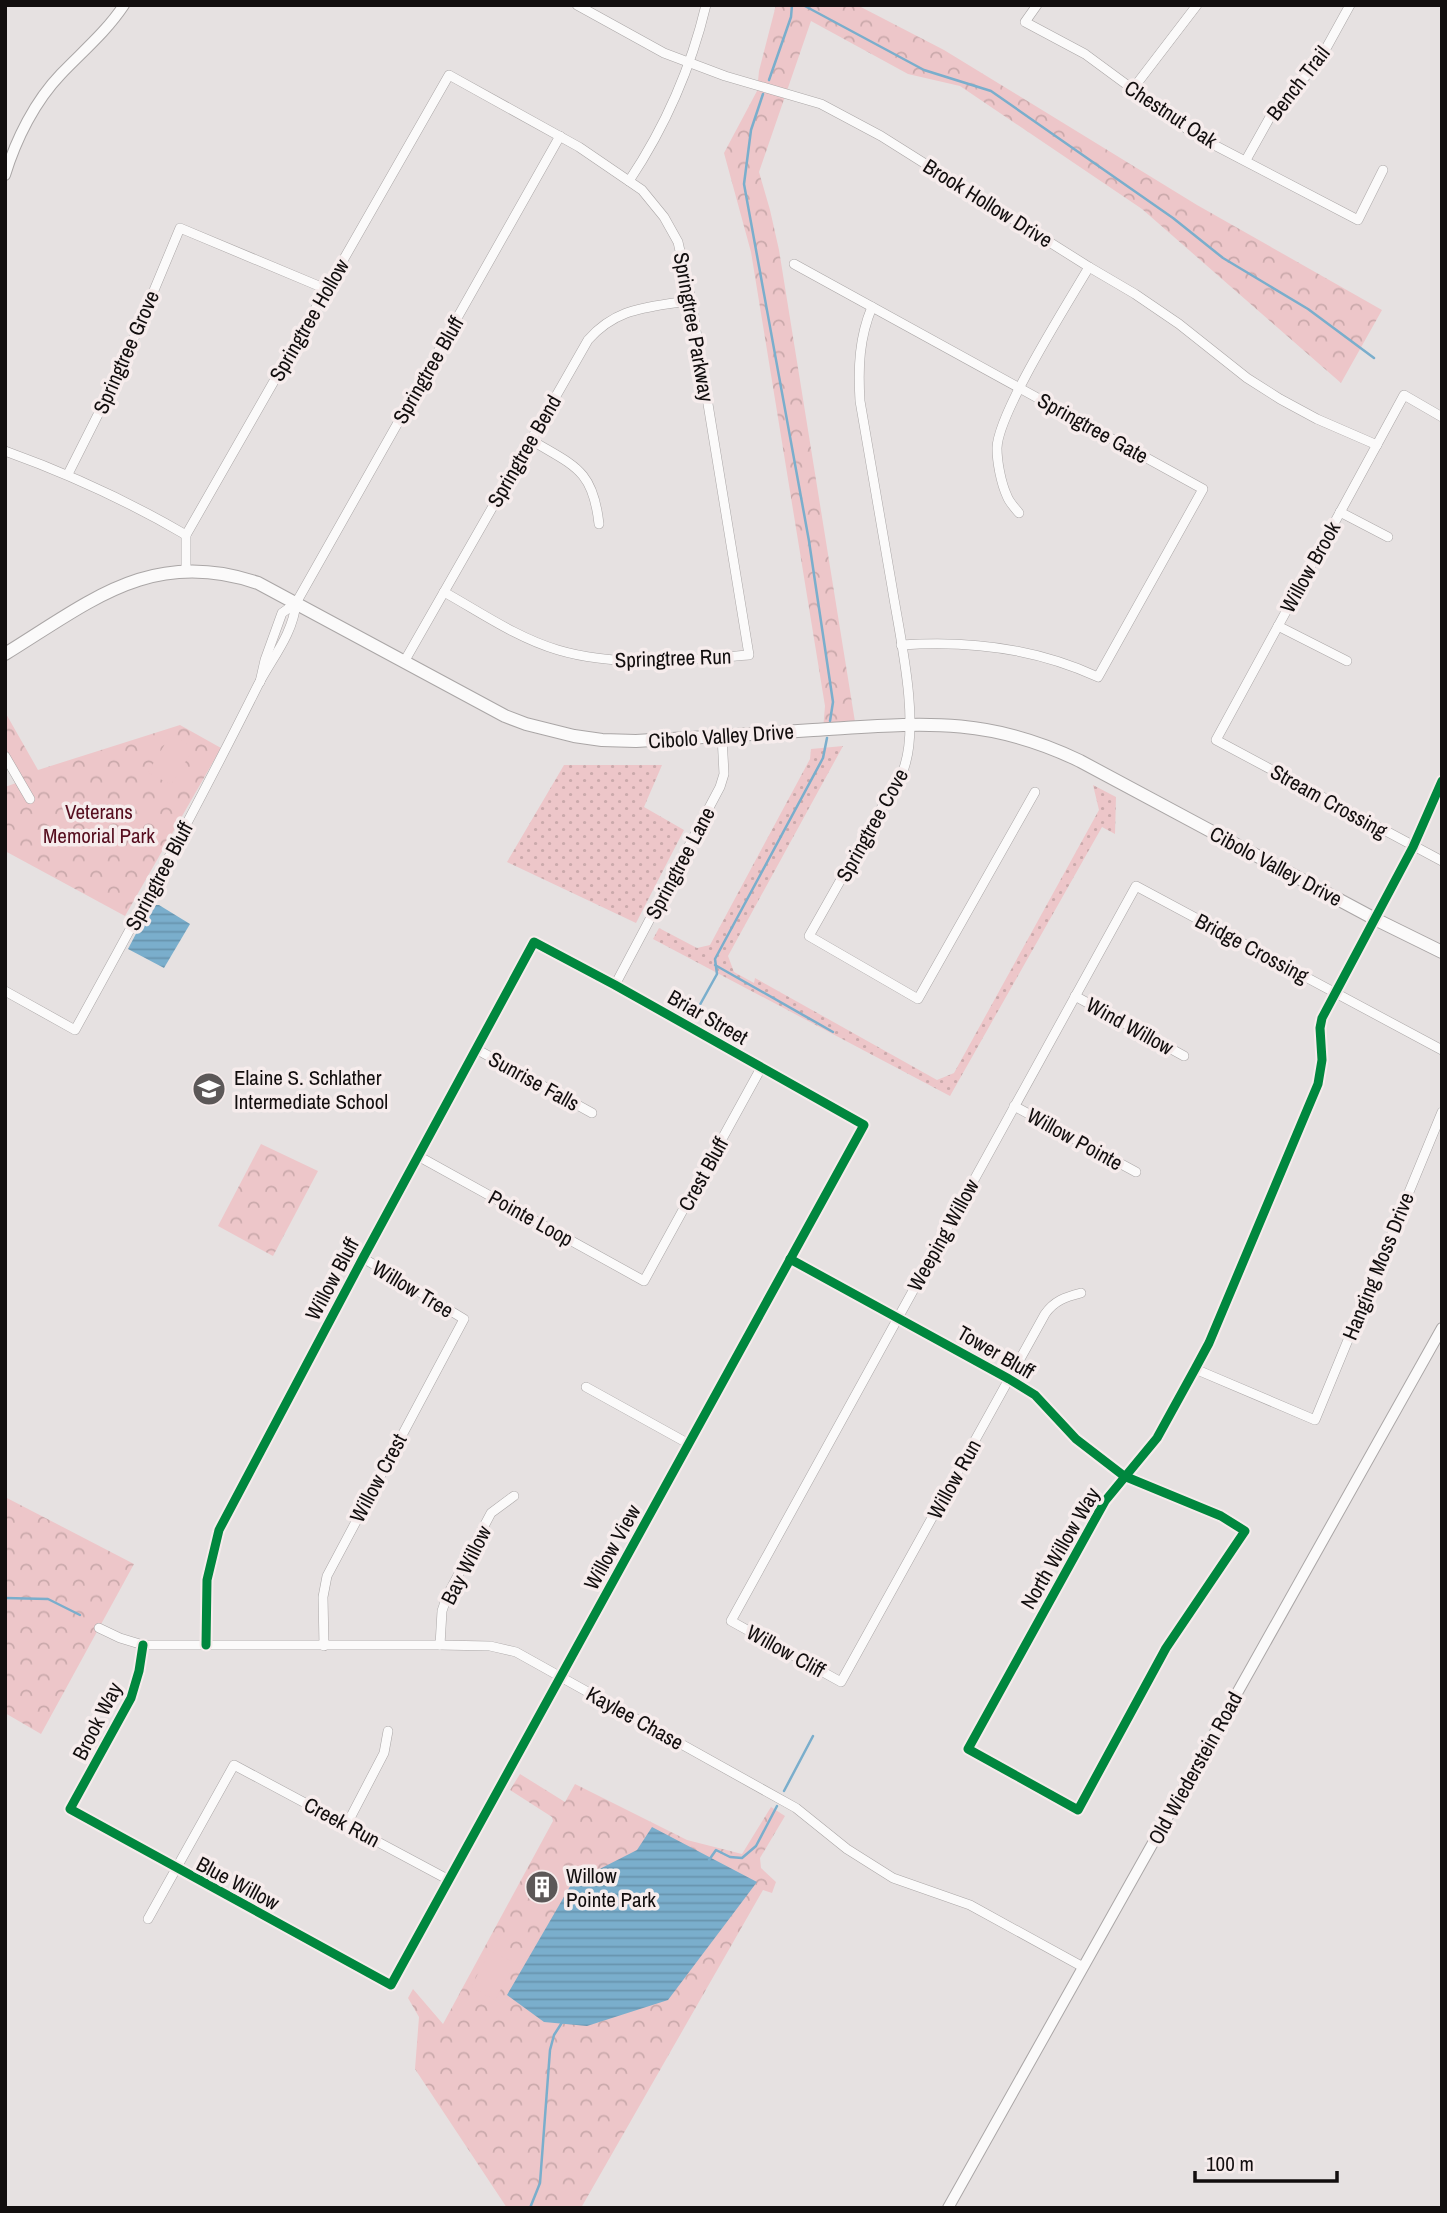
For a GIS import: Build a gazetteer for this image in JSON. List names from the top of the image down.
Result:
{
  "streets": {
    "main road": ["Cibolo Valley Drive"],
    "street": [
      "Bench Trail",
      "Chestnut Oak",
      "Brook Hollow Drive",
      "Springtree Hollow",
      "Springtree Parkway",
      "Springtree Grove",
      "Springtree Bluff",
      "Springtree Gate",
      "Springtree Bend",
      "Willow Brook",
      "Springtree Run",
      "Stream Crossing",
      "Springtree Cove",
      "Springtree Lane",
      "Bridge Crossing",
      "Briar Street",
      "Wind Willow",
      "Sunrise Falls",
      "Willow Pointe",
      "Crest Bluff",
      "Pointe Loop",
      "Weeping Willow",
      "Hanging Moss Drive",
      "Willow Bluff",
      "Willow Tree",
      "Tower Bluff",
      "Willow Crest",
      "Willow Run",
      "Willow View",
      "North Willow Way",
      "Bay Willow",
      "Willow Cliff",
      "Kaylee Chase",
      "Brook Way",
      "Old Wiederstein Road",
      "Creek Run",
      "Blue Willow"
    ]
  },
  "crossings": [
    ["Bench Trail", "Chestnut Oak"],
    ["Brook Hollow Drive", "Willow Brook"],
    ["Springtree Hollow", "Springtree Parkway"],
    ["Springtree Hollow", "Springtree Grove"],
    ["Springtree Hollow", "Cibolo Valley Drive"],
    ["Springtree Parkway", "Springtree Bluff"],
    ["Springtree Parkway", "Springtree Bend"],
    ["Springtree Parkway", "Springtree Run"],
    ["Springtree Bluff", "Cibolo Valley Drive"],
    ["Springtree Gate", "Springtree Cove"],
    ["Springtree Bend", "Springtree Run"],
    ["Springtree Bend", "Cibolo Valley Drive"],
    ["Willow Brook", "Stream Crossing"],
    ["Cibolo Valley Drive", "Springtree Cove"],
    ["Cibolo Valley Drive", "Springtree Lane"],
    ["Cibolo Valley Drive", "North Willow Way"],
    ["Stream Crossing", "North Willow Way"],
    ["Springtree Lane", "Briar Street"],
    ["Bridge Crossing", "Weeping Willow"],
    ["Bridge Crossing", "North Willow Way"],
    ["Briar Street", "Crest Bluff"],
    ["Briar Street", "Willow Bluff"],
    ["Briar Street", "Willow View"],
    ["Wind Willow", "Weeping Willow"],
    ["Sunrise Falls", "Willow Bluff"],
    ["Willow Pointe", "Weeping Willow"],
    ["Crest Bluff", "Pointe Loop"],
    ["Pointe Loop", "Willow Bluff"],
    ["Weeping Willow", "Tower Bluff"],
    ["Weeping Willow", "Willow Cliff"],
    ["Hanging Moss Drive", "North Willow Way"],
    ["Willow Bluff", "Willow Tree"],
    ["Willow Bluff", "Kaylee Chase"],
    ["Willow Tree", "Willow Crest"],
    ["Tower Bluff", "Willow Run"],
    ["Tower Bluff", "Willow View"],
    ["Tower Bluff", "North Willow Way"],
    ["Willow Crest", "Kaylee Chase"],
    ["Willow Run", "Willow Cliff"],
    ["Willow View", "Kaylee Chase"],
    ["Willow View", "Creek Run"],
    ["Willow View", "Blue Willow"],
    ["Bay Willow", "Kaylee Chase"],
    ["Kaylee Chase", "Brook Way"],
    ["Kaylee Chase", "Old Wiederstein Road"],
    ["Brook Way", "Blue Willow"],
    ["Creek Run", "Blue Willow"]
  ],
  "parks": ["Veterans Memorial Park"],
  "places": {
    "school or university": ["Elaine S. Schlather Intermediate School"],
    "building": ["Willow Pointe Park"]
  },
  "scale_bar": "100 m"
}
